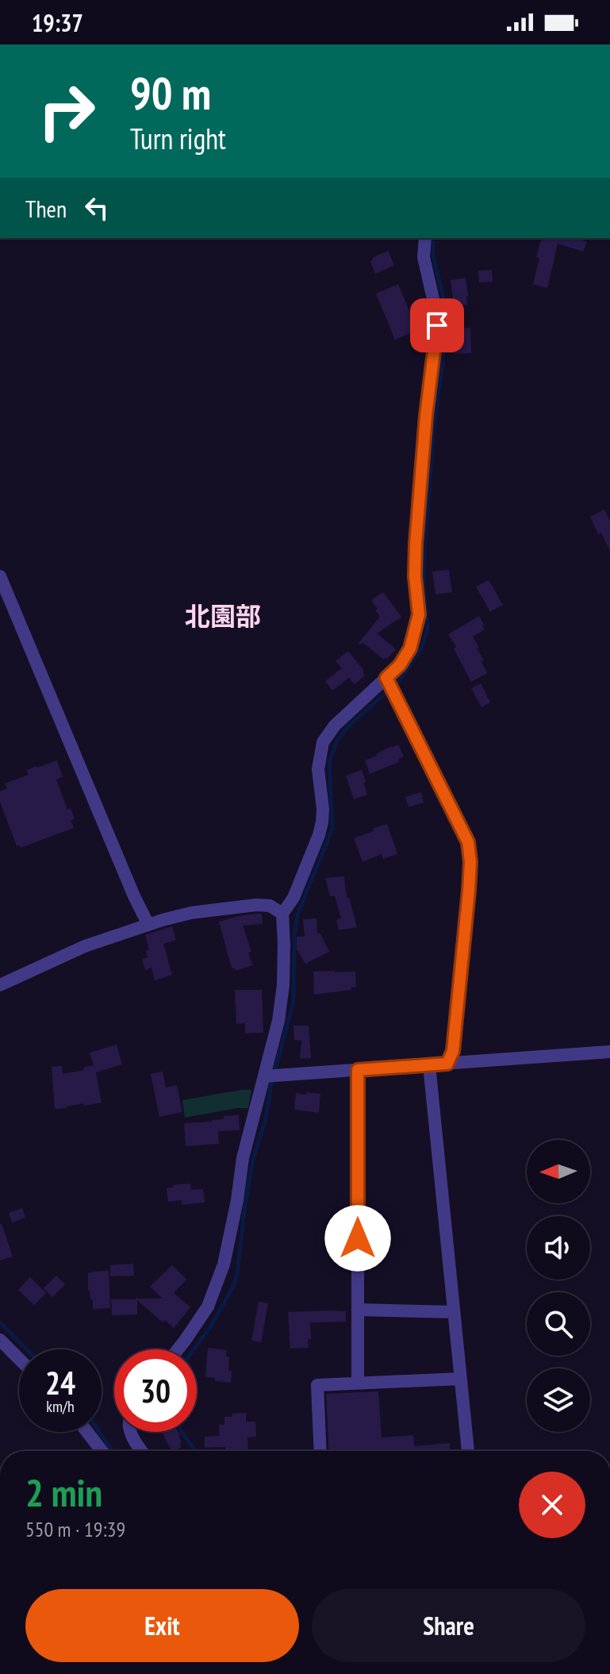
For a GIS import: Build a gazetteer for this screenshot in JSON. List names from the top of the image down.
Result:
{
  "districts": ["北園部"],
  "north": "left",
  "page": {
    "status": "19:37",
    "turn": ["90 m", "Turn right"],
    "then": "Then",
    "speed": "24 km/h",
    "limit": "30",
    "heading": ["2 min", "550 m · 19:39"],
    "buttons": ["Exit", "Share"]
  }
}
